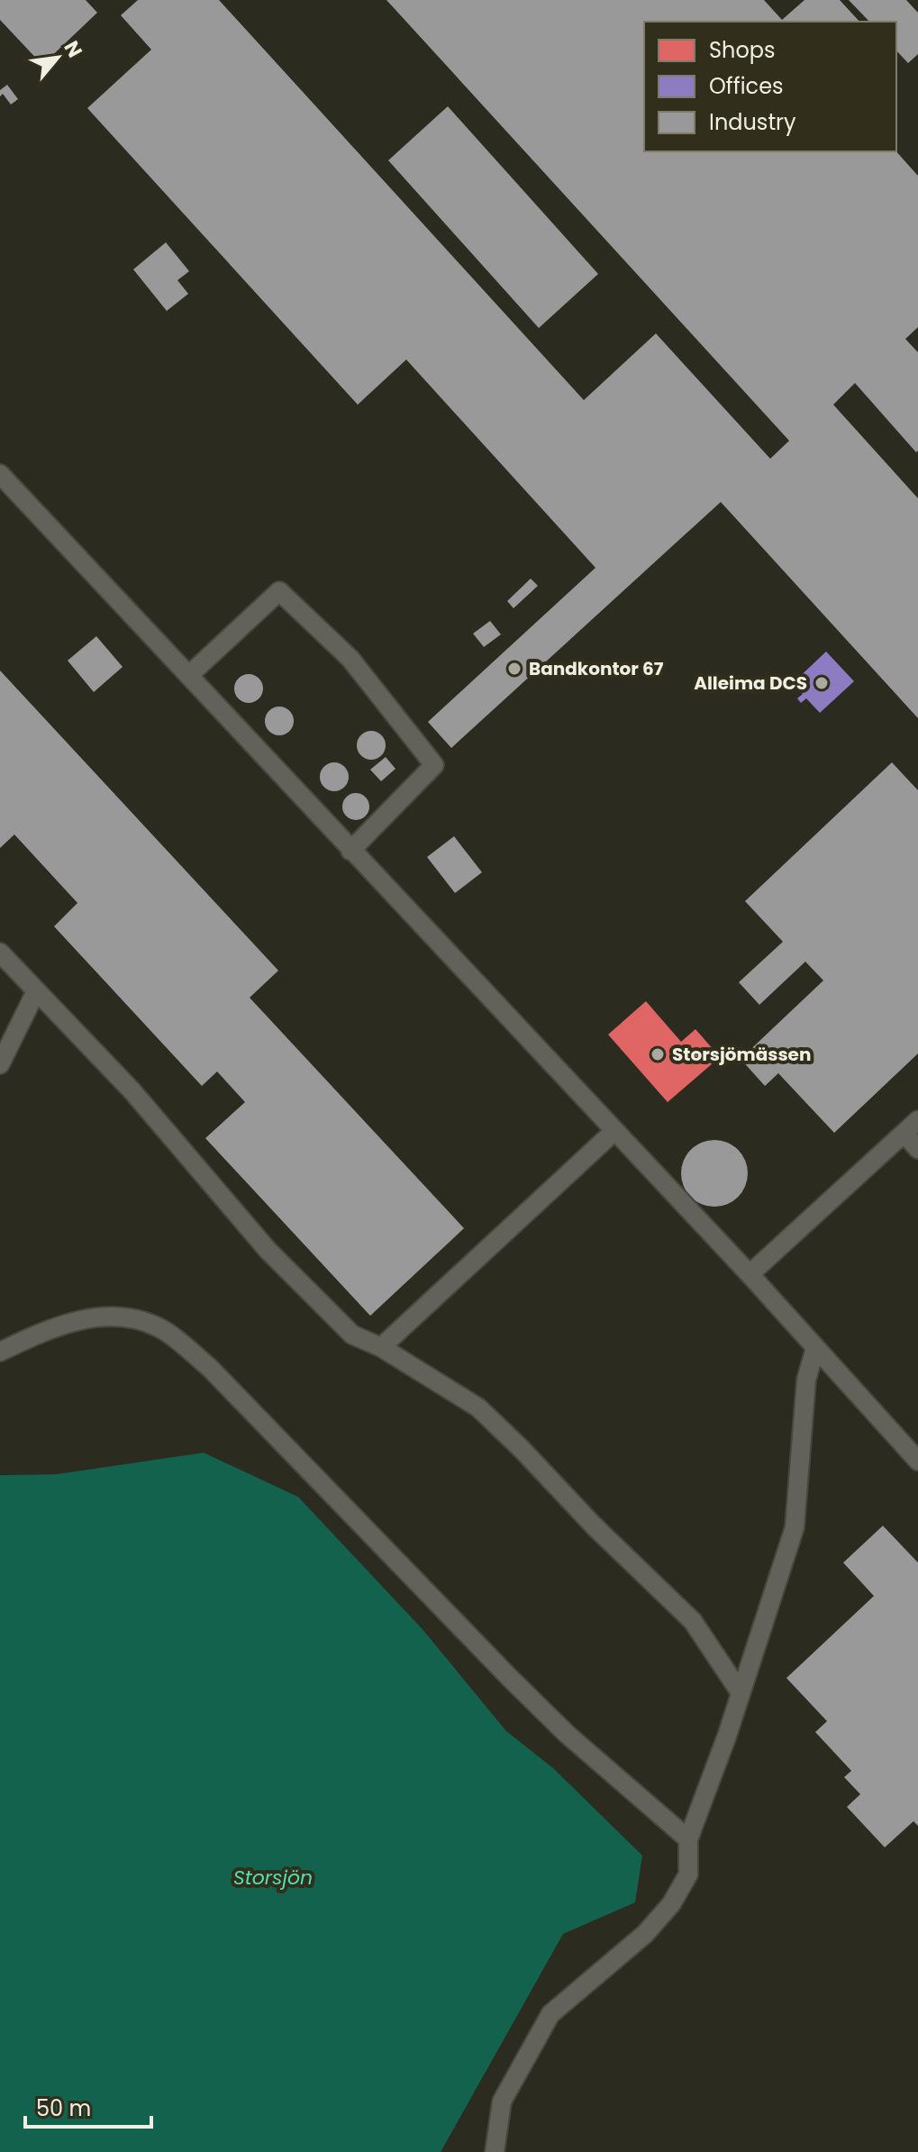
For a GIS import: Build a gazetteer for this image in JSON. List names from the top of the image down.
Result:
{
  "water": ["Storsjön"],
  "places": ["Bandkontor 67", "Alleima DCS", "Storsjömässen"],
  "legend": ["Shops", "Offices", "Industry"],
  "scale_bar": "50 m",
  "north": "top right"
}
